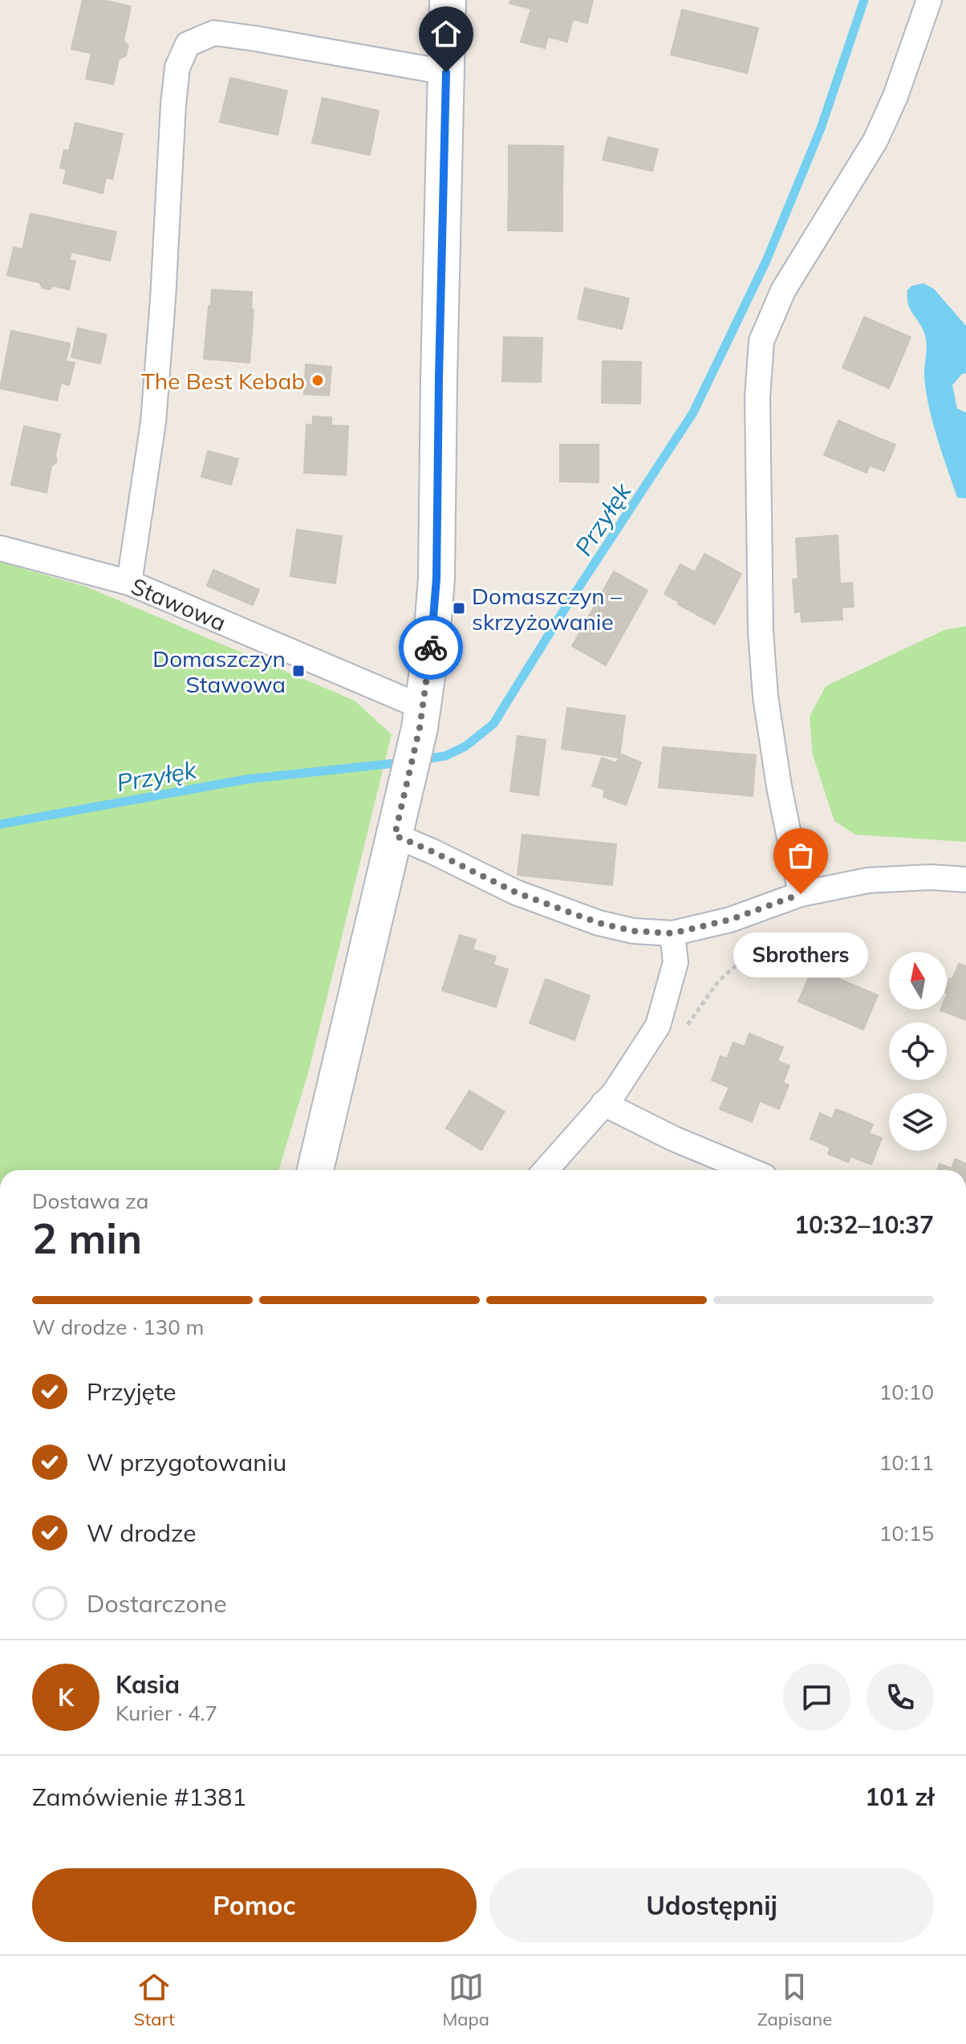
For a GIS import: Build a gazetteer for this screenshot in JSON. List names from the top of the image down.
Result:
{
  "streets": {
    "street": ["Stawowa"]
  },
  "water": ["Przyłęk"],
  "places": {
    "other": ["The Best Kebab", "Sbrothers"],
    "transit": ["Domaszczyn – skrzyżowanie", "Domaszczyn Stawowa"]
  },
  "north": "top",
  "page": {
    "bubble": "Sbrothers",
    "heading": ["2 min", "Dostawa za", "10:32–10:37"],
    "panel": [
      "Kasia",
      "Kurier · 4.7",
      "Zamówienie #1381",
      "101 zł"
    ],
    "bar": "W drodze · 130 m",
    "list": [
      ["Przyjęte", "10:10"],
      ["W przygotowaniu", "10:11"],
      ["W drodze", "10:15"],
      "Dostarczone"
    ],
    "round": "K",
    "buttons": ["Pomoc", "Udostępnij"],
    "tabs": ["Start", "Mapa", "Zapisane"]
  }
}
